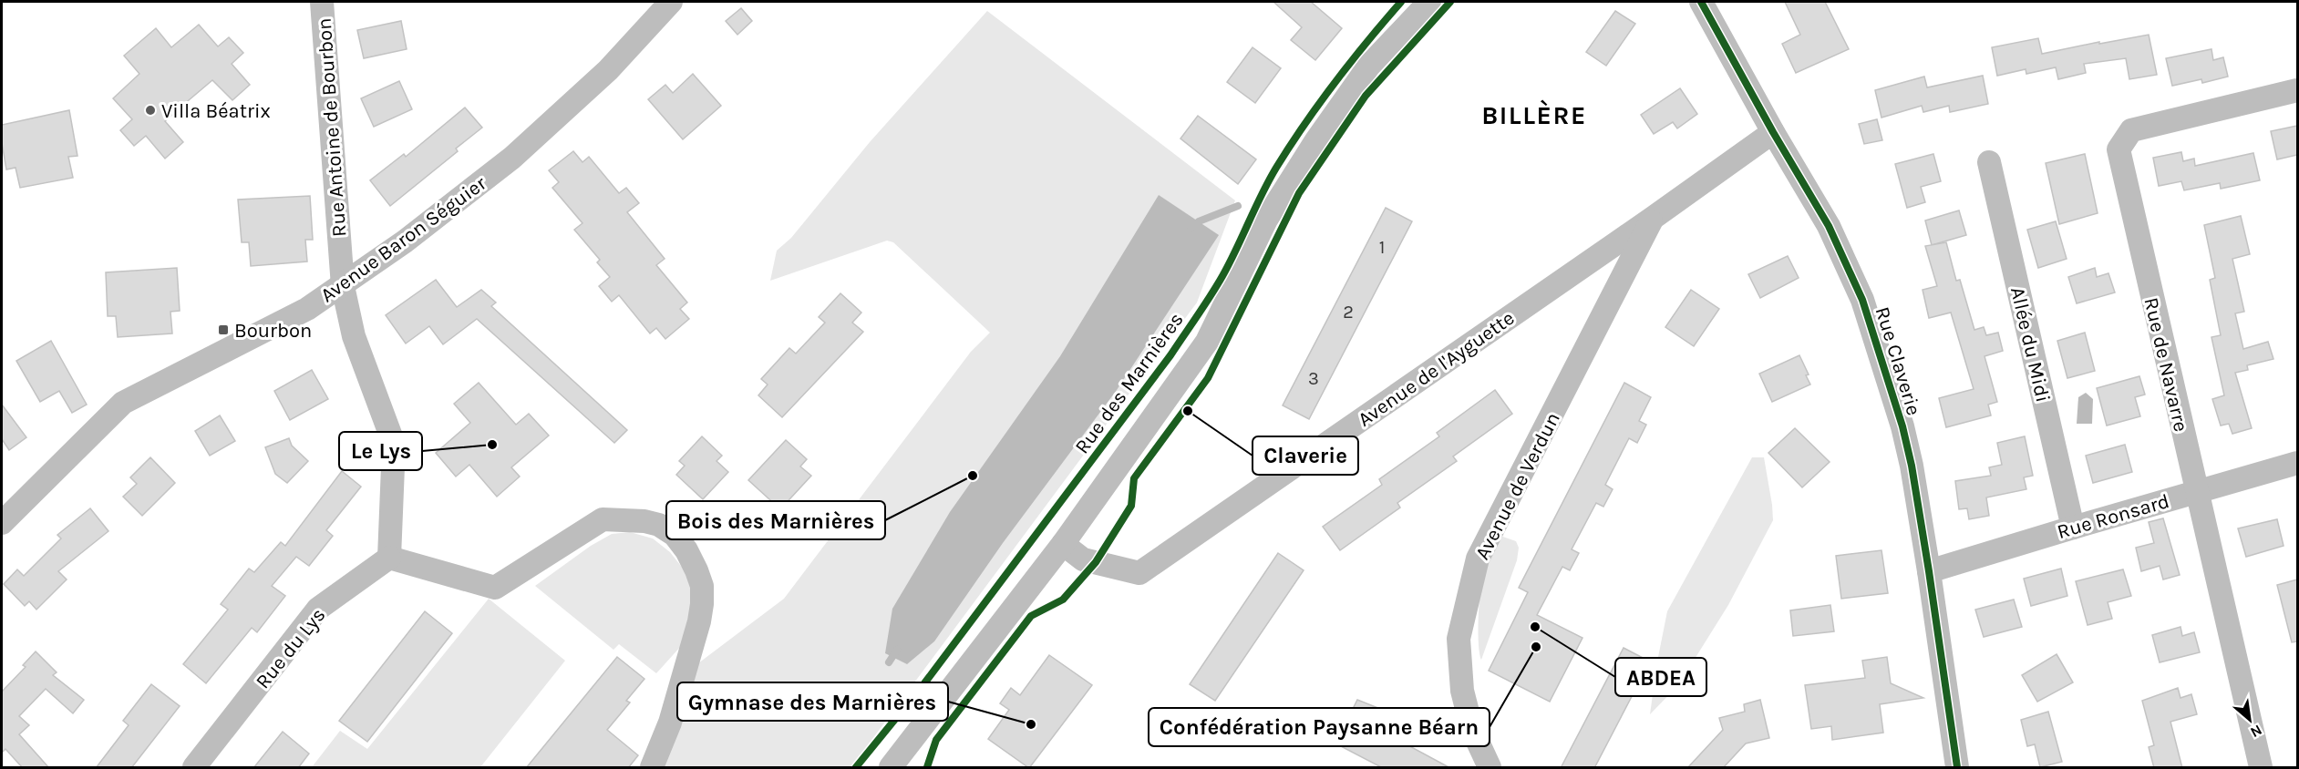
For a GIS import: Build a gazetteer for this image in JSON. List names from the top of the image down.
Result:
{
  "streets": {
    "street": [
      "Rue Antoine de Bourbon",
      "Avenue Baron Séguier",
      "Allée du Midi",
      "Rue Claverie",
      "Rue de Navarre",
      "Avenue de l'Ayguette",
      "Rue des Marnières",
      "Avenue de Verdun",
      "Rue Ronsard",
      "Rue du Lys"
    ]
  },
  "crossings": [
    ["Rue Antoine de Bourbon", "Avenue Baron Séguier"],
    ["Allée du Midi", "Rue Ronsard"],
    ["Rue Claverie", "Avenue de l'Ayguette"],
    ["Rue Claverie", "Rue Ronsard"],
    ["Rue de Navarre", "Rue Ronsard"],
    ["Avenue de l'Ayguette", "Rue des Marnières"],
    ["Avenue de l'Ayguette", "Avenue de Verdun"]
  ],
  "districts": ["BILLÈRE"],
  "places": {
    "other": [
      "Villa Béatrix",
      "Claverie",
      "Le Lys",
      "Bois des Marnières",
      "ABDEA",
      "Confédération Paysanne Béarn",
      "Gymnase des Marnières"
    ],
    "transit": ["Bourbon"]
  },
  "house_numbers": ["1", "2", "3"],
  "north": "bottom right"
}
